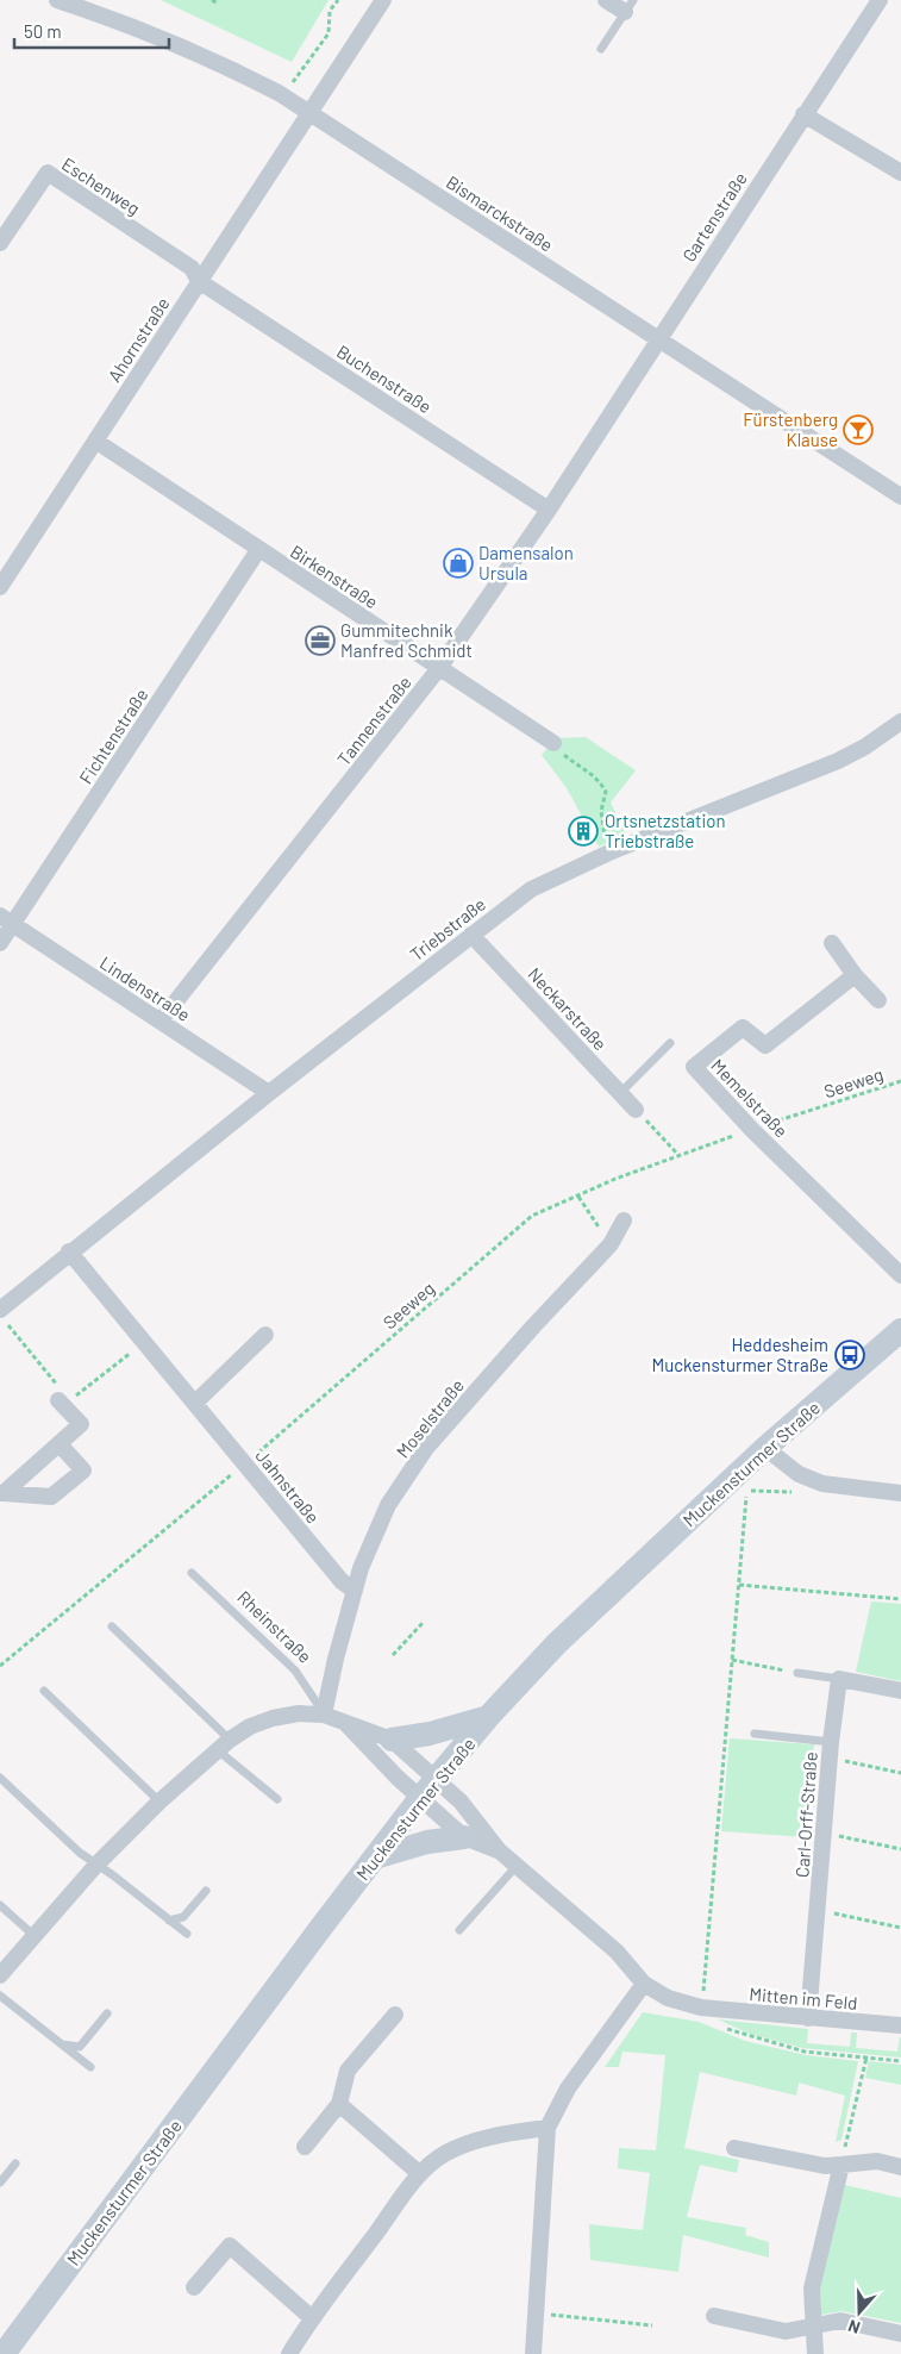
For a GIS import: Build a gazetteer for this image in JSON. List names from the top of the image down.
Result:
{
  "streets": {
    "main road": ["Muckensturmer Straße"],
    "street": [
      "Eschenweg",
      "Bismarckstraße",
      "Gartenstraße",
      "Ahornstraße",
      "Buchenstraße",
      "Birkenstraße",
      "Tannenstraße",
      "Fichtenstraße",
      "Triebstraße",
      "Lindenstraße",
      "Neckarstraße",
      "Memelstraße",
      "Moselstraße",
      "Jahnstraße",
      "Carl-Orff-Straße",
      "Mitten im Feld"
    ],
    "lane": ["Rheinstraße"],
    "path": ["Seeweg"]
  },
  "crossings": [
    ["Eschenweg", "Ahornstraße"],
    ["Eschenweg", "Buchenstraße"],
    ["Bismarckstraße", "Gartenstraße"],
    ["Bismarckstraße", "Ahornstraße"],
    ["Bismarckstraße", "Tannenstraße"],
    ["Gartenstraße", "Tannenstraße"],
    ["Ahornstraße", "Buchenstraße"],
    ["Ahornstraße", "Birkenstraße"],
    ["Buchenstraße", "Tannenstraße"],
    ["Birkenstraße", "Tannenstraße"],
    ["Birkenstraße", "Fichtenstraße"],
    ["Tannenstraße", "Lindenstraße"],
    ["Fichtenstraße", "Lindenstraße"],
    ["Triebstraße", "Lindenstraße"],
    ["Triebstraße", "Neckarstraße"],
    ["Triebstraße", "Jahnstraße"],
    ["Seeweg", "Memelstraße"],
    ["Seeweg", "Jahnstraße"],
    ["Moselstraße", "Jahnstraße"],
    ["Moselstraße", "Rheinstraße"],
    ["Carl-Orff-Straße", "Mitten im Feld"]
  ],
  "places": {
    "bar": ["Fürstenberg Klause"],
    "shop": ["Damensalon Ursula"],
    "office": ["Gummitechnik Manfred Schmidt"],
    "building": ["Ortsnetzstation Triebstraße"],
    "bus stop": ["Heddesheim Muckensturmer Straße"]
  },
  "scale_bar": "50 m",
  "north": "bottom"
}
